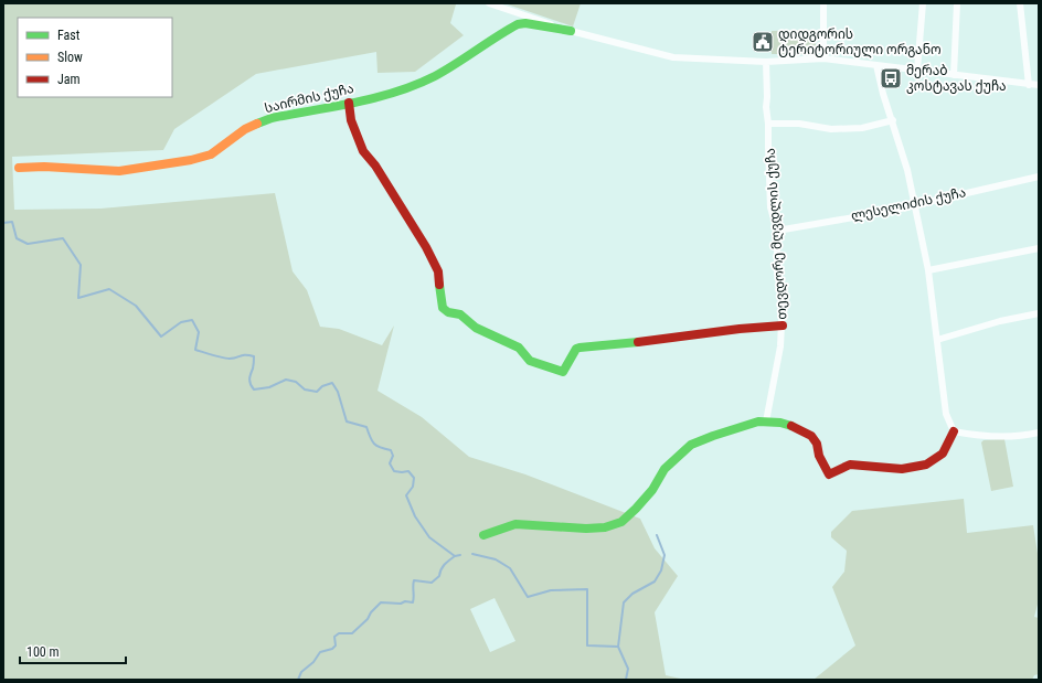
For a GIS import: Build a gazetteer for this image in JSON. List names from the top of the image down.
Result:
{
  "streets": {
    "street": ["საირმის ქუჩა", "ლესელიძის ქუჩა", "თევდორე მღვდლის ქუჩა"]
  },
  "crossings": [
    ["ლესელიძის ქუჩა", "თევდორე მღვდლის ქუჩა"]
  ],
  "places": {
    "public building": ["დიდგორის ტერიტორიული ორგანო"],
    "bus stop": ["მერაბ კოსტავას ქუჩა"]
  },
  "legend": ["Fast", "Slow", "Jam"],
  "scale_bar": "100 m"
}
